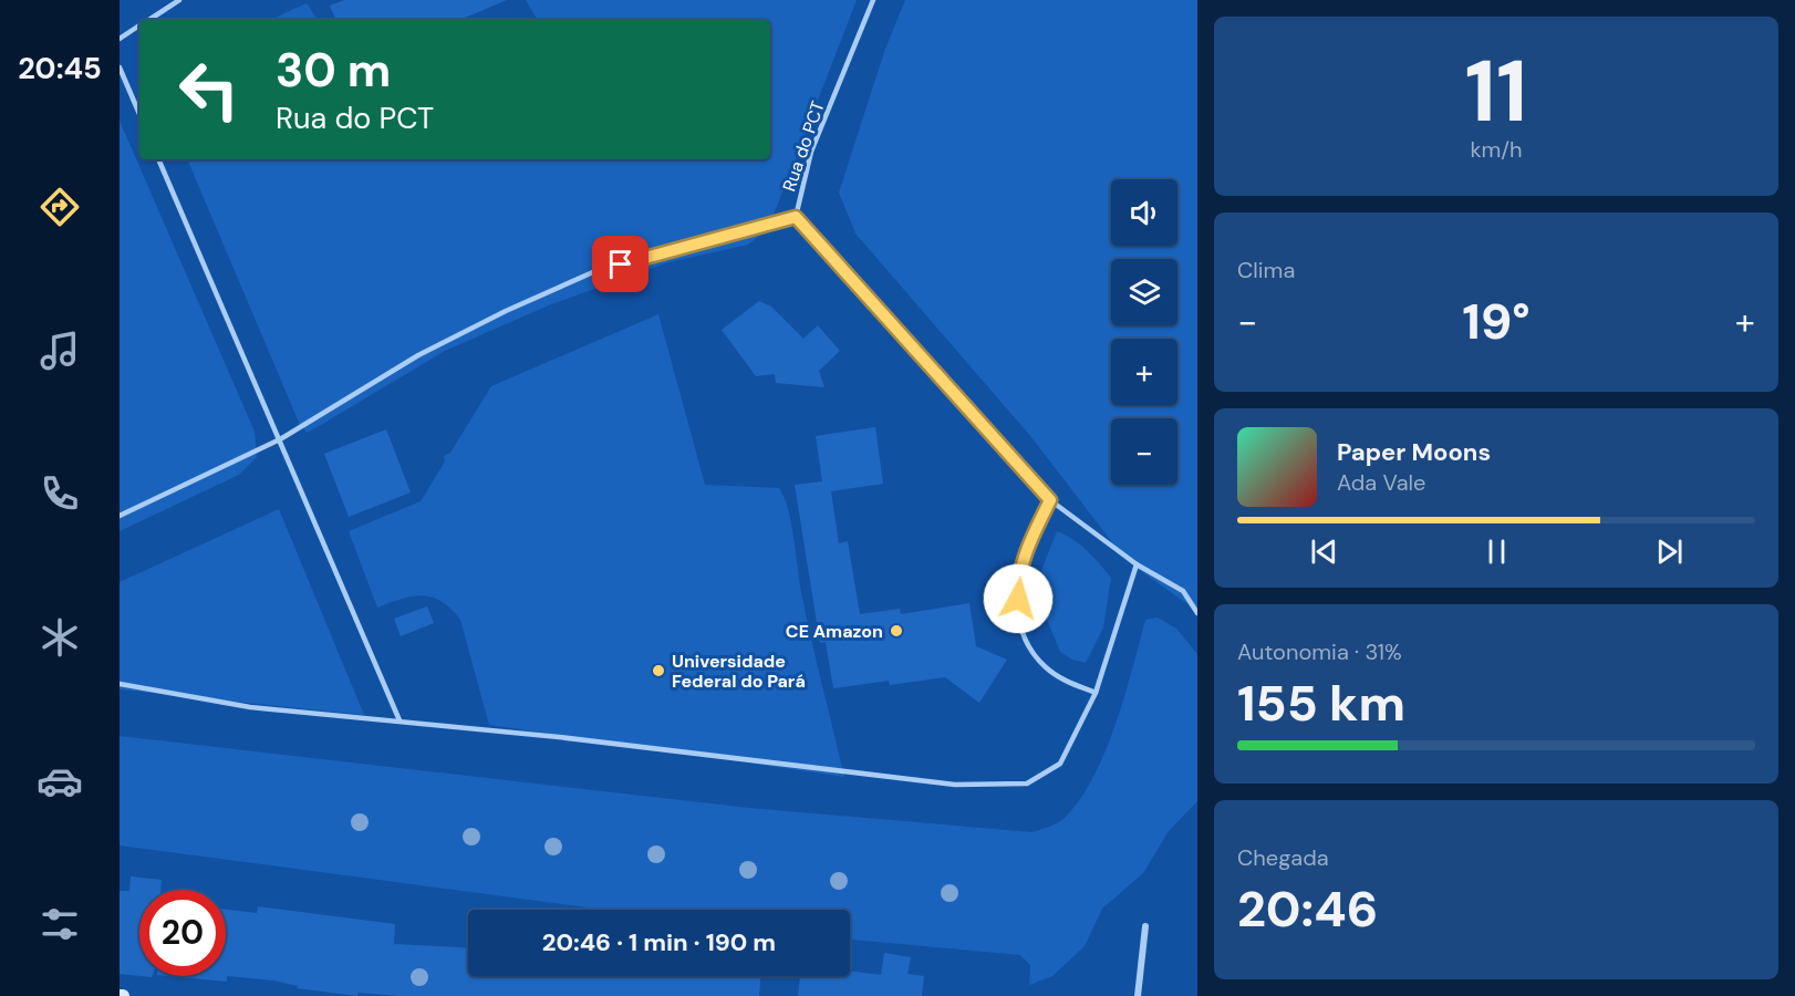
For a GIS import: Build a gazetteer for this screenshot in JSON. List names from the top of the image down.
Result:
{
  "streets": {
    "lane": ["Rua do PCT"]
  },
  "places": ["CE Amazon", "Universidade Federal do Pará"],
  "page": {
    "tabs": "20:45",
    "tile": [
      ["11", "km/h"],
      "Clima",
      ["Autonomia · 31%", "155 km"],
      ["Chegada", "20:46"]
    ],
    "turn": ["30 m", "Rua do PCT"],
    "map_buttons": ["+", "−"],
    "heat": ["−", "19°", "+"],
    "song": ["Paper Moons", "Ada Vale"],
    "limit": "20",
    "trip": "20:46 · 1 min · 190 m"
  }
}
